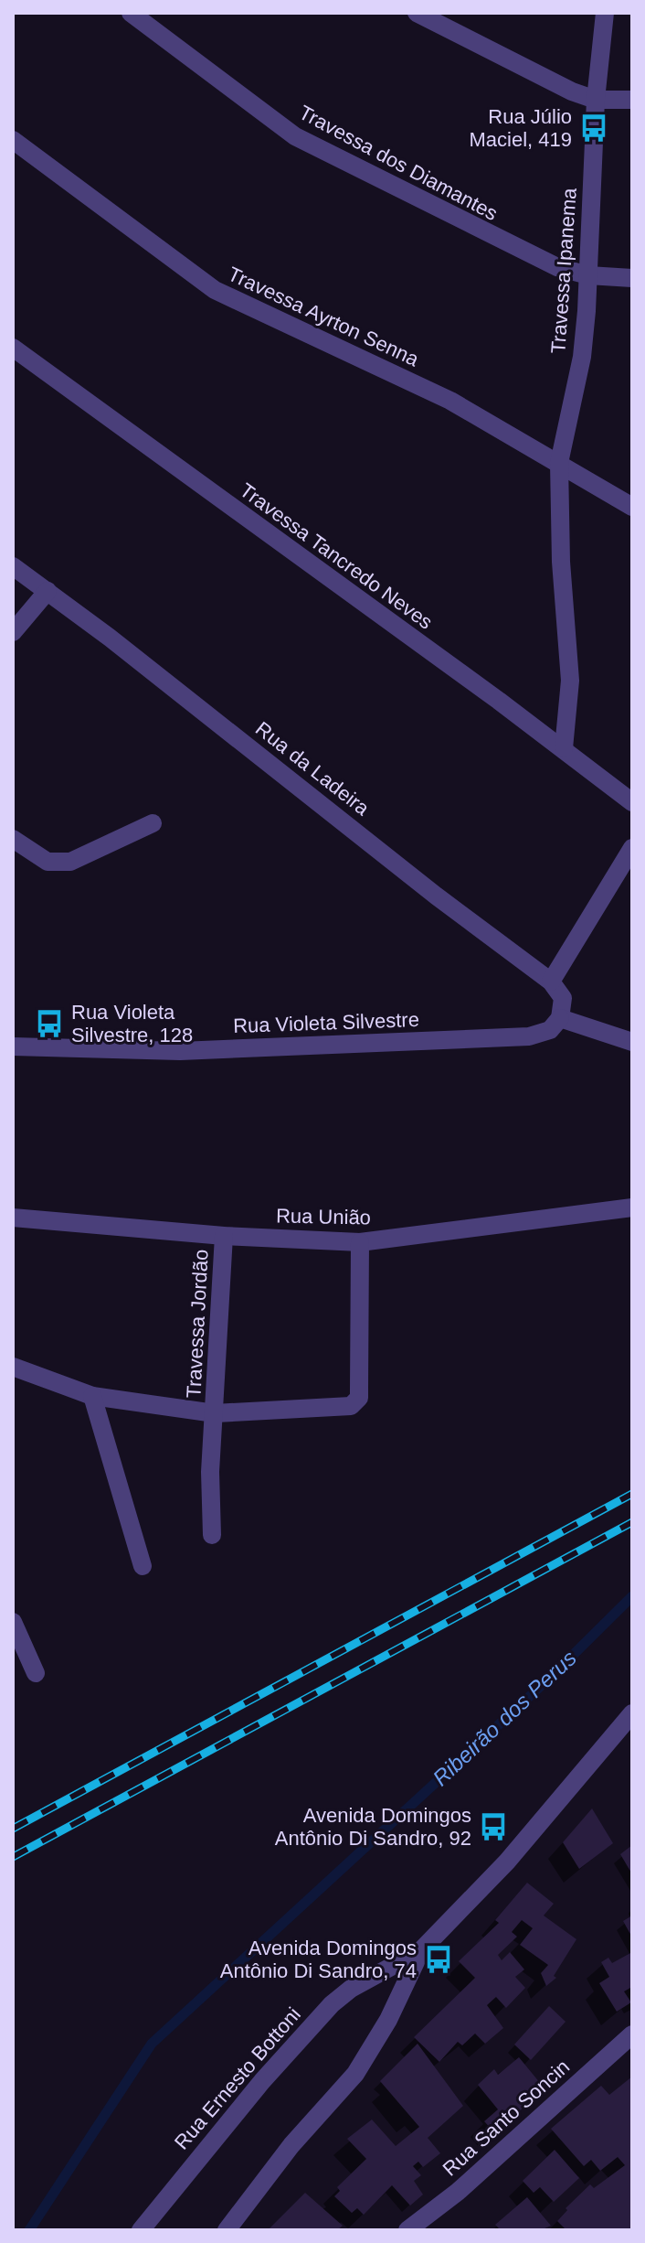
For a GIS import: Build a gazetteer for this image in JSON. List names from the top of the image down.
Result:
{
  "streets": {
    "street": [
      "Travessa dos Diamantes",
      "Travessa Ipanema",
      "Travessa Ayrton Senna",
      "Travessa Tancredo Neves",
      "Rua da Ladeira",
      "Rua Violeta Silvestre",
      "Rua União",
      "Travessa Jordão",
      "Rua Ernesto Bottoni",
      "Rua Santo Soncin"
    ]
  },
  "crossings": [
    ["Travessa dos Diamantes", "Travessa Ipanema"],
    ["Travessa Ipanema", "Travessa Ayrton Senna"],
    ["Travessa Ipanema", "Travessa Tancredo Neves"],
    ["Rua União", "Travessa Jordão"]
  ],
  "water": ["Ribeirão dos Perus"],
  "places": {
    "bus stop": [
      "Rua Júlio Maciel, 419",
      "Rua Violeta Silvestre, 128",
      "Avenida Domingos Antônio Di Sandro, 92",
      "Avenida Domingos Antônio Di Sandro, 74"
    ]
  }
}
